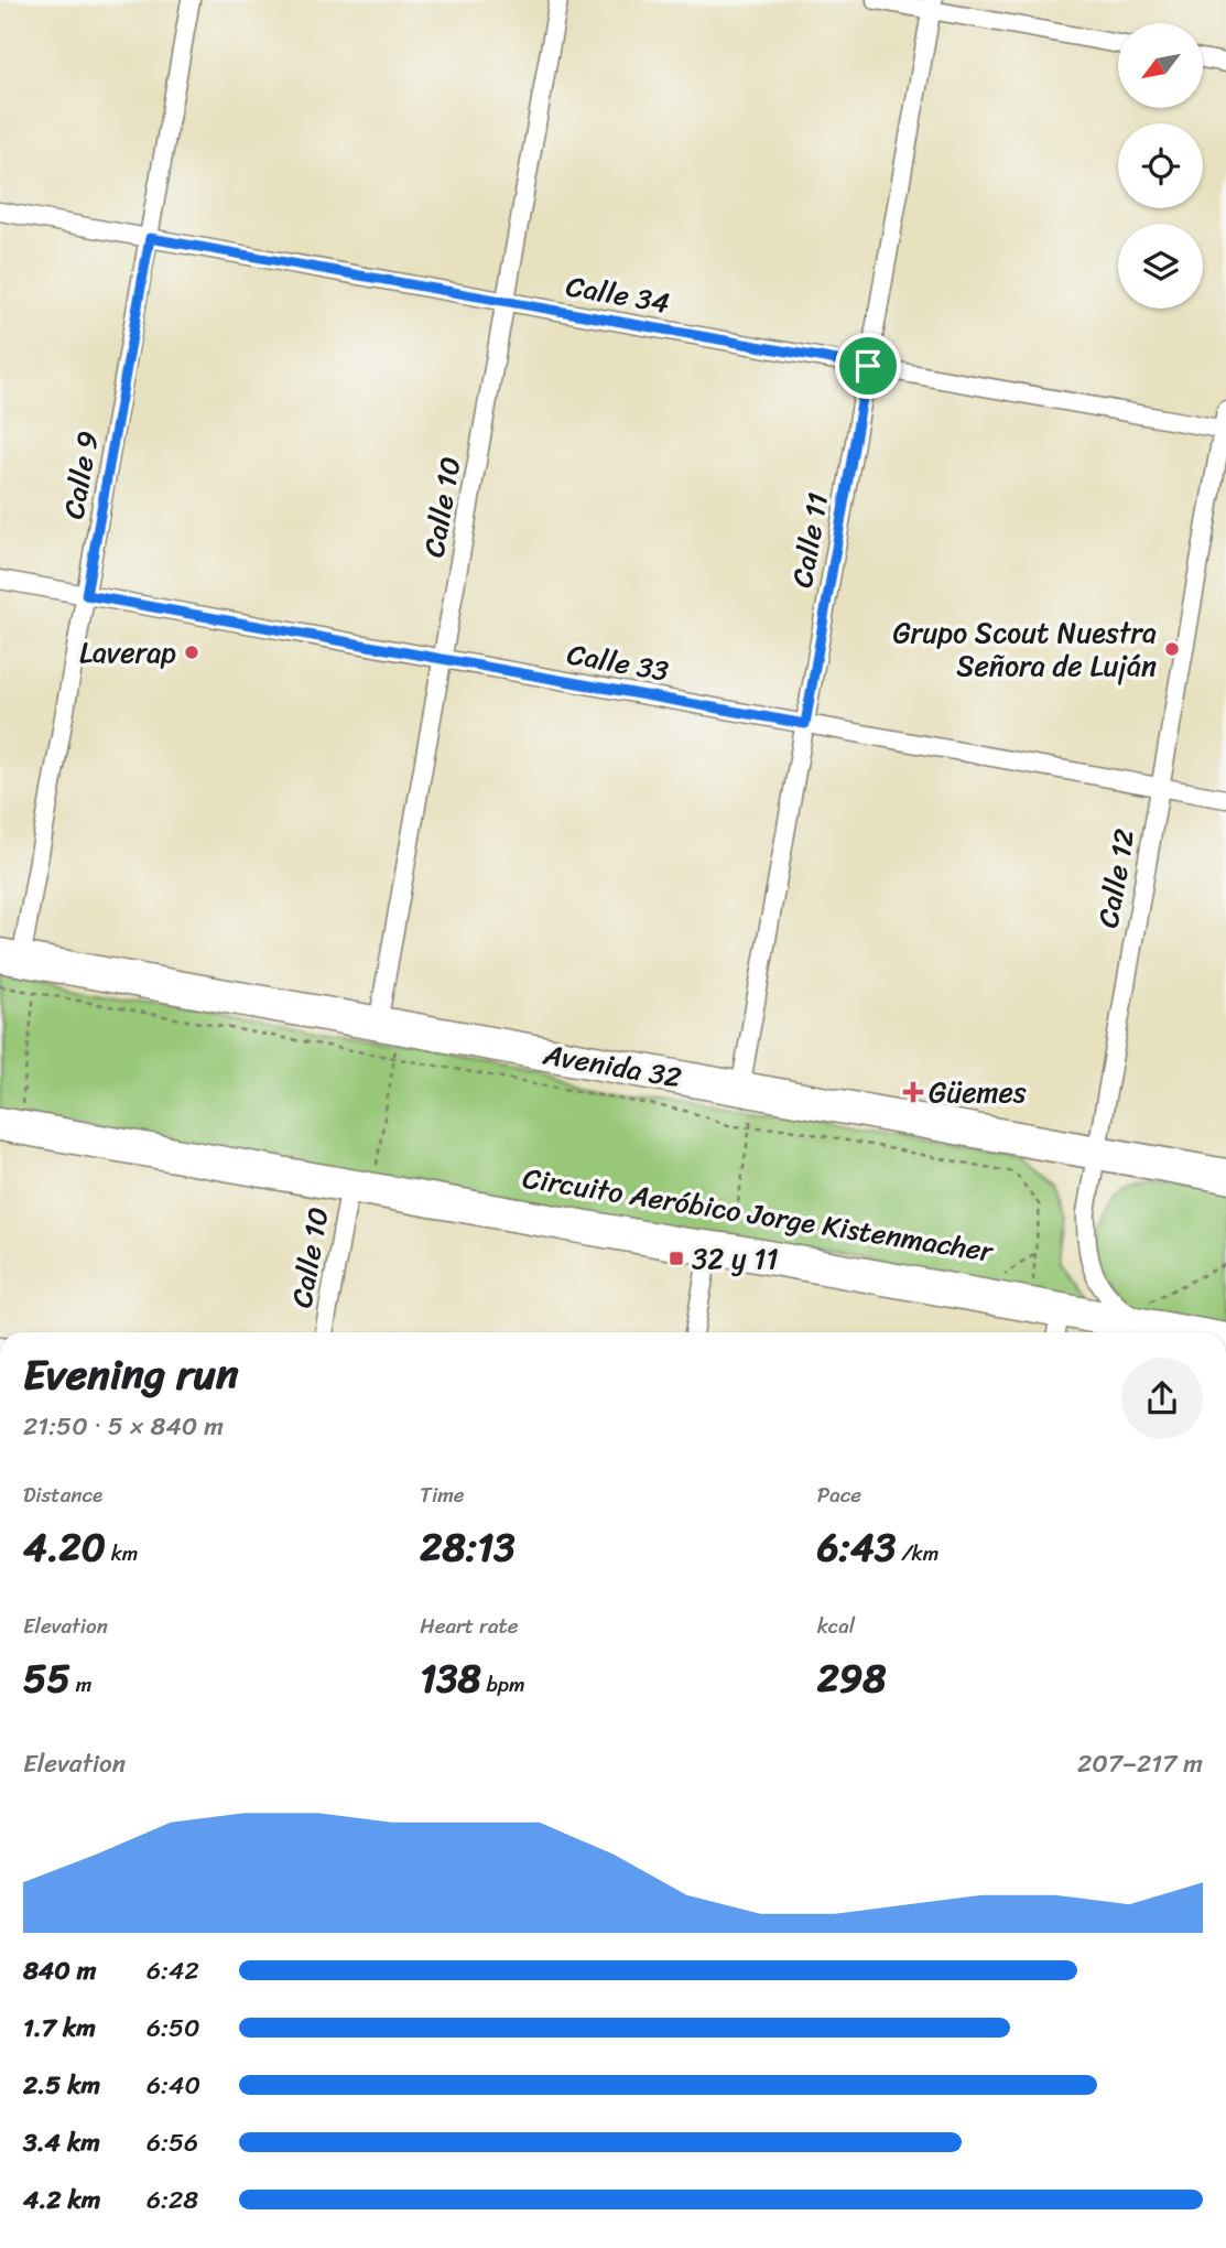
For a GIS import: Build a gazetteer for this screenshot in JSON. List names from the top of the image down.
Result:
{
  "streets": {
    "highway": ["Avenida 32"],
    "street": [
      "Calle 34",
      "Calle 9",
      "Calle 10",
      "Calle 11",
      "Calle 33",
      "Calle 12"
    ],
    "path": ["Circuito Aeróbico Jorge Kistenmacher"]
  },
  "crossings": [
    ["Calle 34", "Calle 9"],
    ["Calle 34", "Calle 10"],
    ["Calle 34", "Calle 11"],
    ["Calle 34", "Calle 12"],
    ["Calle 9", "Calle 33"],
    ["Calle 9", "Avenida 32"],
    ["Calle 10", "Calle 33"],
    ["Calle 10", "Avenida 32"],
    ["Calle 10", "Circuito Aeróbico Jorge Kistenmacher"],
    ["Calle 11", "Calle 33"],
    ["Calle 11", "Avenida 32"],
    ["Calle 33", "Calle 12"],
    ["Calle 12", "Avenida 32"],
    ["Avenida 32", "Circuito Aeróbico Jorge Kistenmacher"]
  ],
  "places": {
    "other": ["Grupo Scout Nuestra Señora de Luján", "Laverap"],
    "health": ["Güemes"],
    "transit": ["32 y 11"]
  },
  "north": "bottom left",
  "page": {
    "heading": ["Evening run", "21:50 · 5 × 840 m"],
    "stats": [
      ["Distance", "4.20 km"],
      ["Time", "28:13"],
      ["Pace", "6:43 /km"],
      ["Elevation", "55 m"],
      ["Heart rate", "138 bpm"],
      ["kcal", "298"]
    ],
    "chart": ["Elevation", "207–217 m"],
    "list": [
      {
        "name": "840 m",
        "note": "6:42"
      },
      {
        "name": "1.7 km",
        "note": "6:50"
      },
      {
        "name": "2.5 km",
        "note": "6:40"
      },
      {
        "name": "3.4 km",
        "note": "6:56"
      },
      {
        "name": "4.2 km",
        "note": "6:28"
      }
    ]
  }
}
